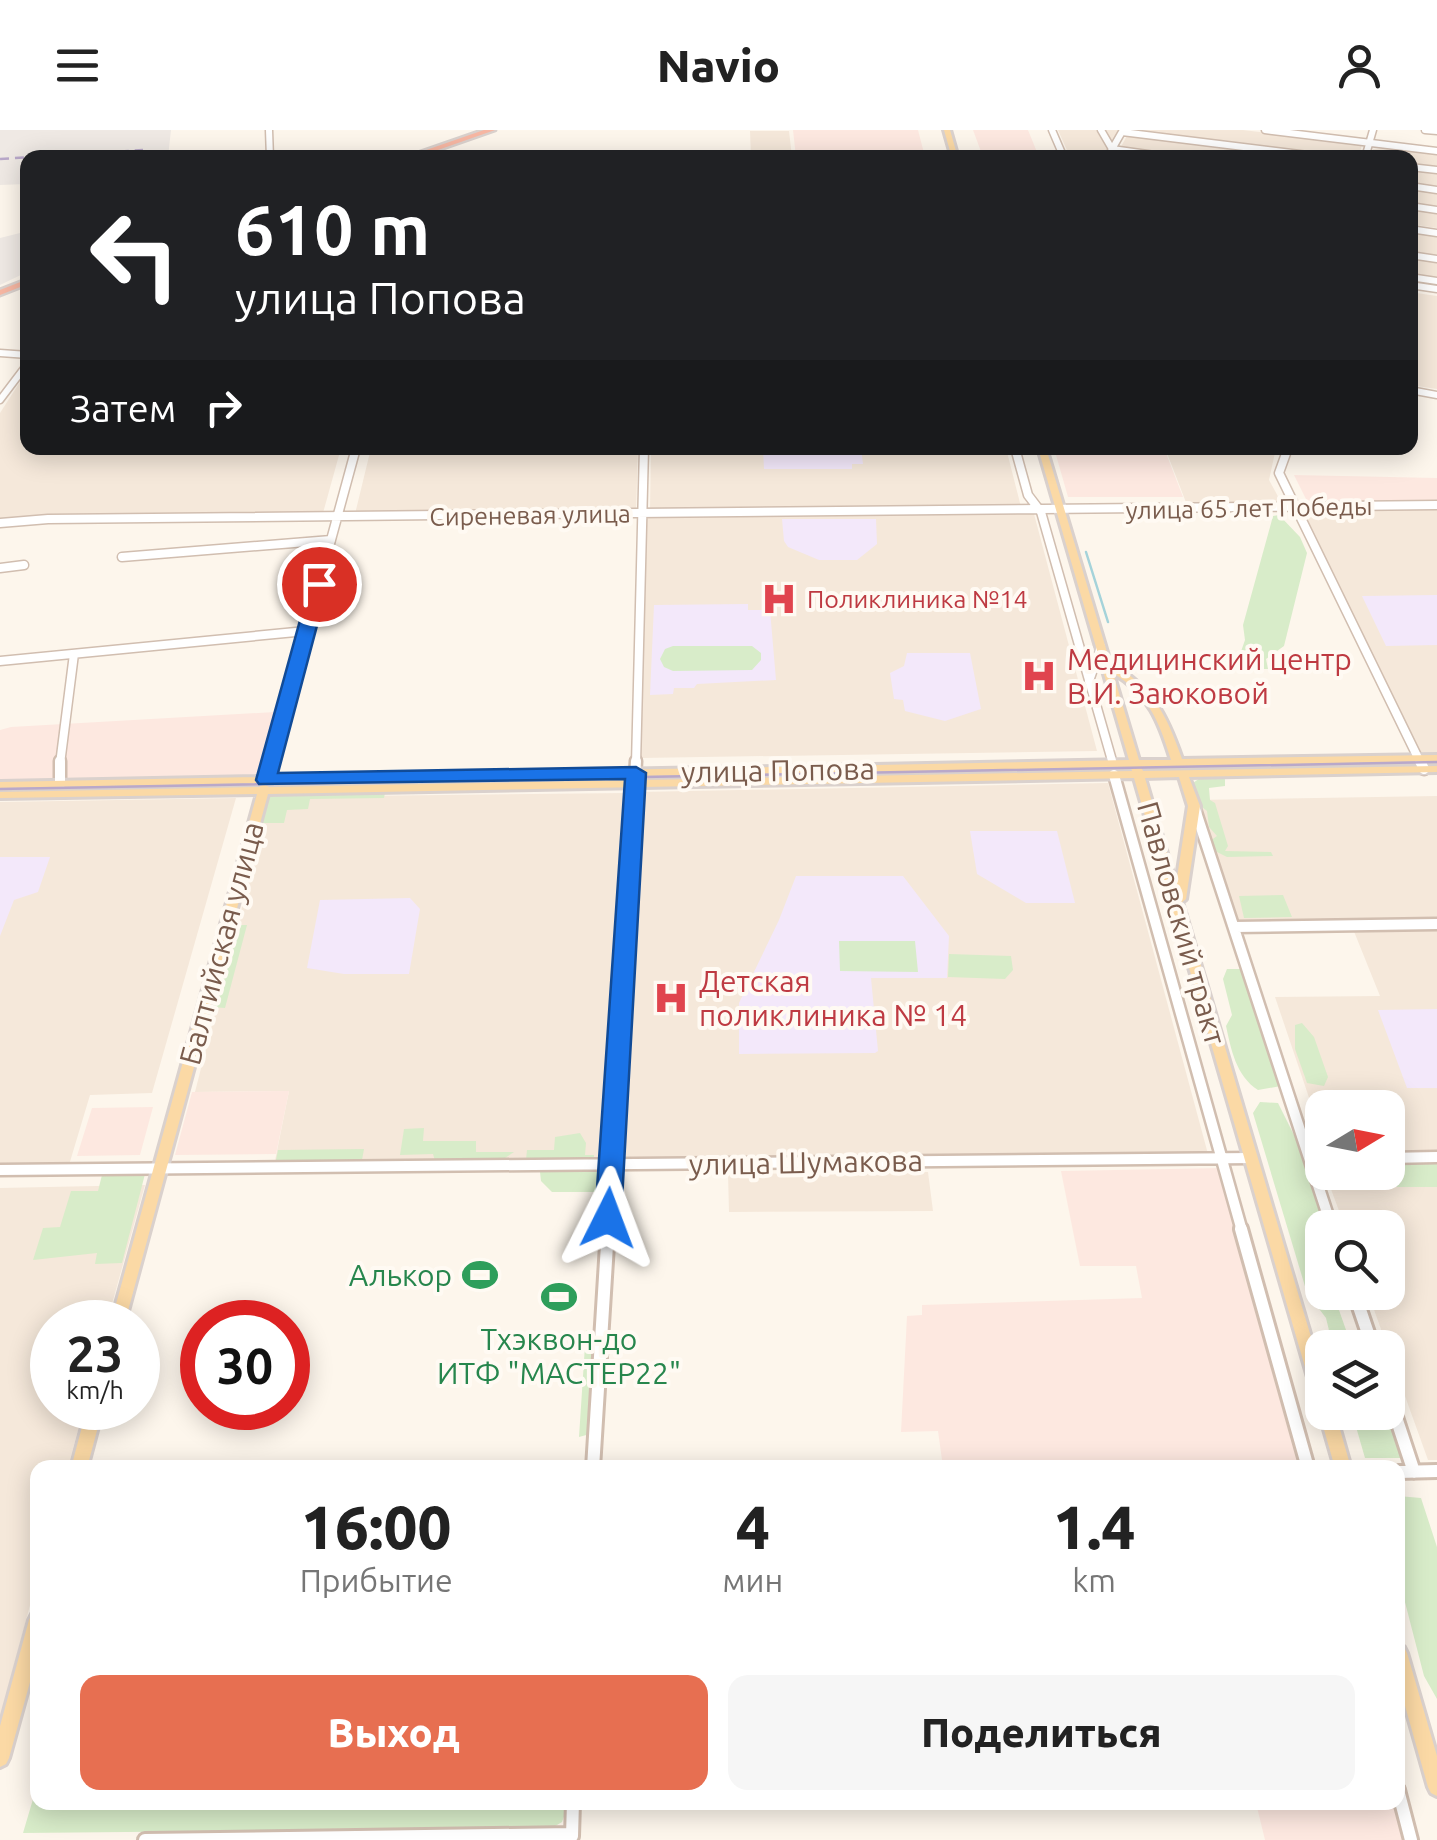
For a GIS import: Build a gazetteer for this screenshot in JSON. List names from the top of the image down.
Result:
{
  "streets": {
    "main road": ["улица Попова", "Павловский тракт", "Балтийская улица"],
    "street": ["улица 65 лет Победы", "Сиреневая улица", "улица Шумакова"]
  },
  "crossings": [
    ["улица 65 лет Победы", "Сиреневая улица"],
    ["улица 65 лет Победы", "Павловский тракт"],
    ["Сиреневая улица", "Павловский тракт"],
    ["Сиреневая улица", "Балтийская улица"],
    ["улица Попова", "Павловский тракт"],
    ["улица Попова", "Балтийская улица"],
    ["Павловский тракт", "улица Шумакова"],
    ["Балтийская улица", "улица Шумакова"]
  ],
  "places": {
    "hospital": ["Поликлиника №14", "Медицинский центр В.И. Заюковой", "Детская поликлиника № 14"],
    "sports": ["Алькор", "Тхэквон-до ИТФ \"МАСТЕР22\""]
  },
  "north": "right",
  "page": {
    "header": "Navio",
    "turn": ["610 m", "улица Попова"],
    "then": "Затем",
    "speed": "23 km/h",
    "limit": "30",
    "eta": [
      "16:00",
      "Прибытие",
      "4",
      "мин",
      "1.4",
      "km"
    ],
    "buttons": ["Выход", "Поделиться"]
  }
}
